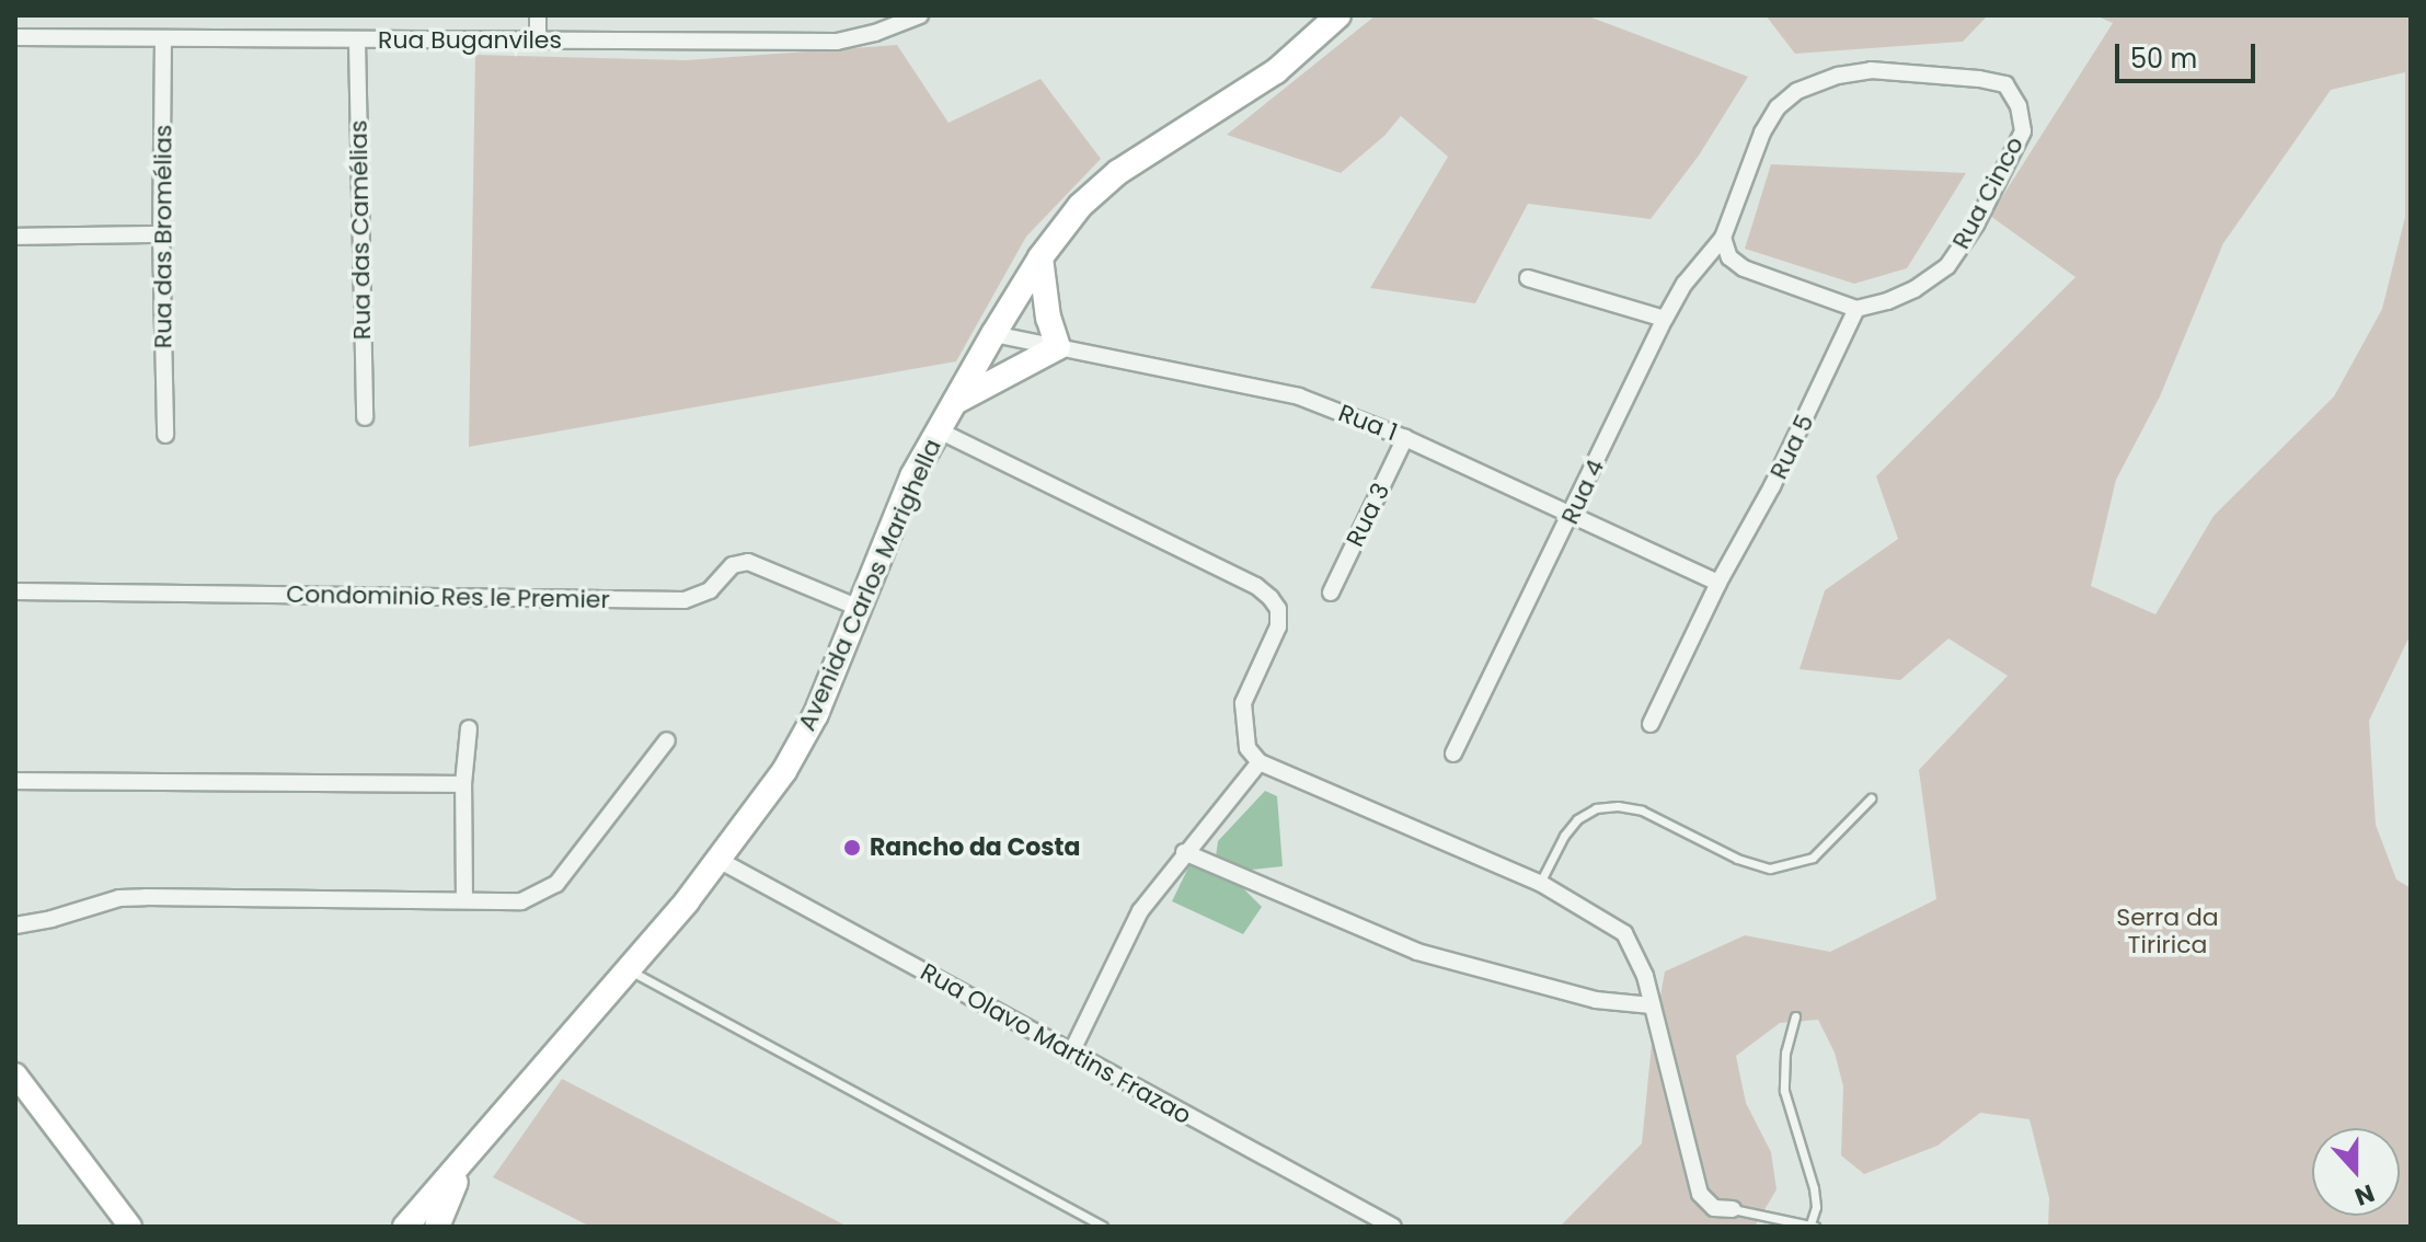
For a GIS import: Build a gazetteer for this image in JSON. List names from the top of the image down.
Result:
{
  "streets": {
    "main road": ["Avenida Carlos Marighella"],
    "street": [
      "Rua Buganviles",
      "Rua Cinco",
      "Rua das Camélias",
      "Rua das Bromélias",
      "Rua 1",
      "Rua 5",
      "Rua 4",
      "Rua 3",
      "Condominio Res le Premier",
      "Rua Olavo Martins Frazao"
    ]
  },
  "crossings": [
    ["Rua Buganviles", "Rua das Camélias"],
    ["Rua Buganviles", "Rua das Bromélias"],
    ["Rua Cinco", "Rua 5"],
    ["Rua Cinco", "Rua 4"],
    ["Rua 1", "Rua 5"],
    ["Rua 1", "Rua 4"],
    ["Rua 1", "Rua 3"],
    ["Rua 1", "Avenida Carlos Marighella"],
    ["Rua 5", "Rua 4"],
    ["Avenida Carlos Marighella", "Condominio Res le Premier"],
    ["Avenida Carlos Marighella", "Rua Olavo Martins Frazao"]
  ],
  "parks": ["Serra da Tiririca"],
  "places": ["Rancho da Costa"],
  "scale_bar": "50 m",
  "north": "bottom"
}
